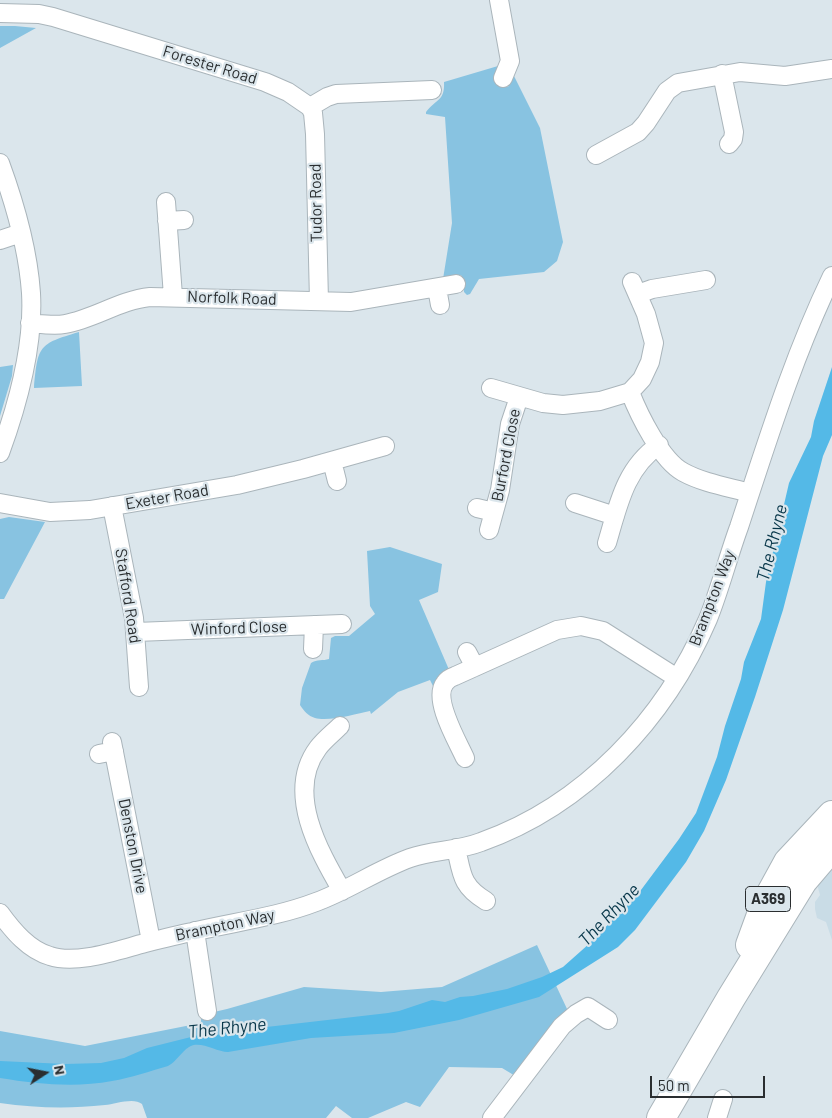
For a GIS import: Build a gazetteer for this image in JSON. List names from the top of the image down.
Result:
{
  "streets": {
    "main road": ["A369"],
    "street": [
      "Forester Road",
      "Tudor Road",
      "Norfolk Road",
      "Burford Close",
      "Exeter Road",
      "Stafford Road",
      "Brampton Way",
      "Winford Close",
      "Denston Drive"
    ]
  },
  "crossings": [
    ["Forester Road", "Tudor Road"],
    ["Tudor Road", "Norfolk Road"],
    ["Exeter Road", "Stafford Road"],
    ["Stafford Road", "Winford Close"],
    ["Brampton Way", "Denston Drive"]
  ],
  "water": ["The Rhyne"],
  "scale_bar": "50 m",
  "north": "right"
}
